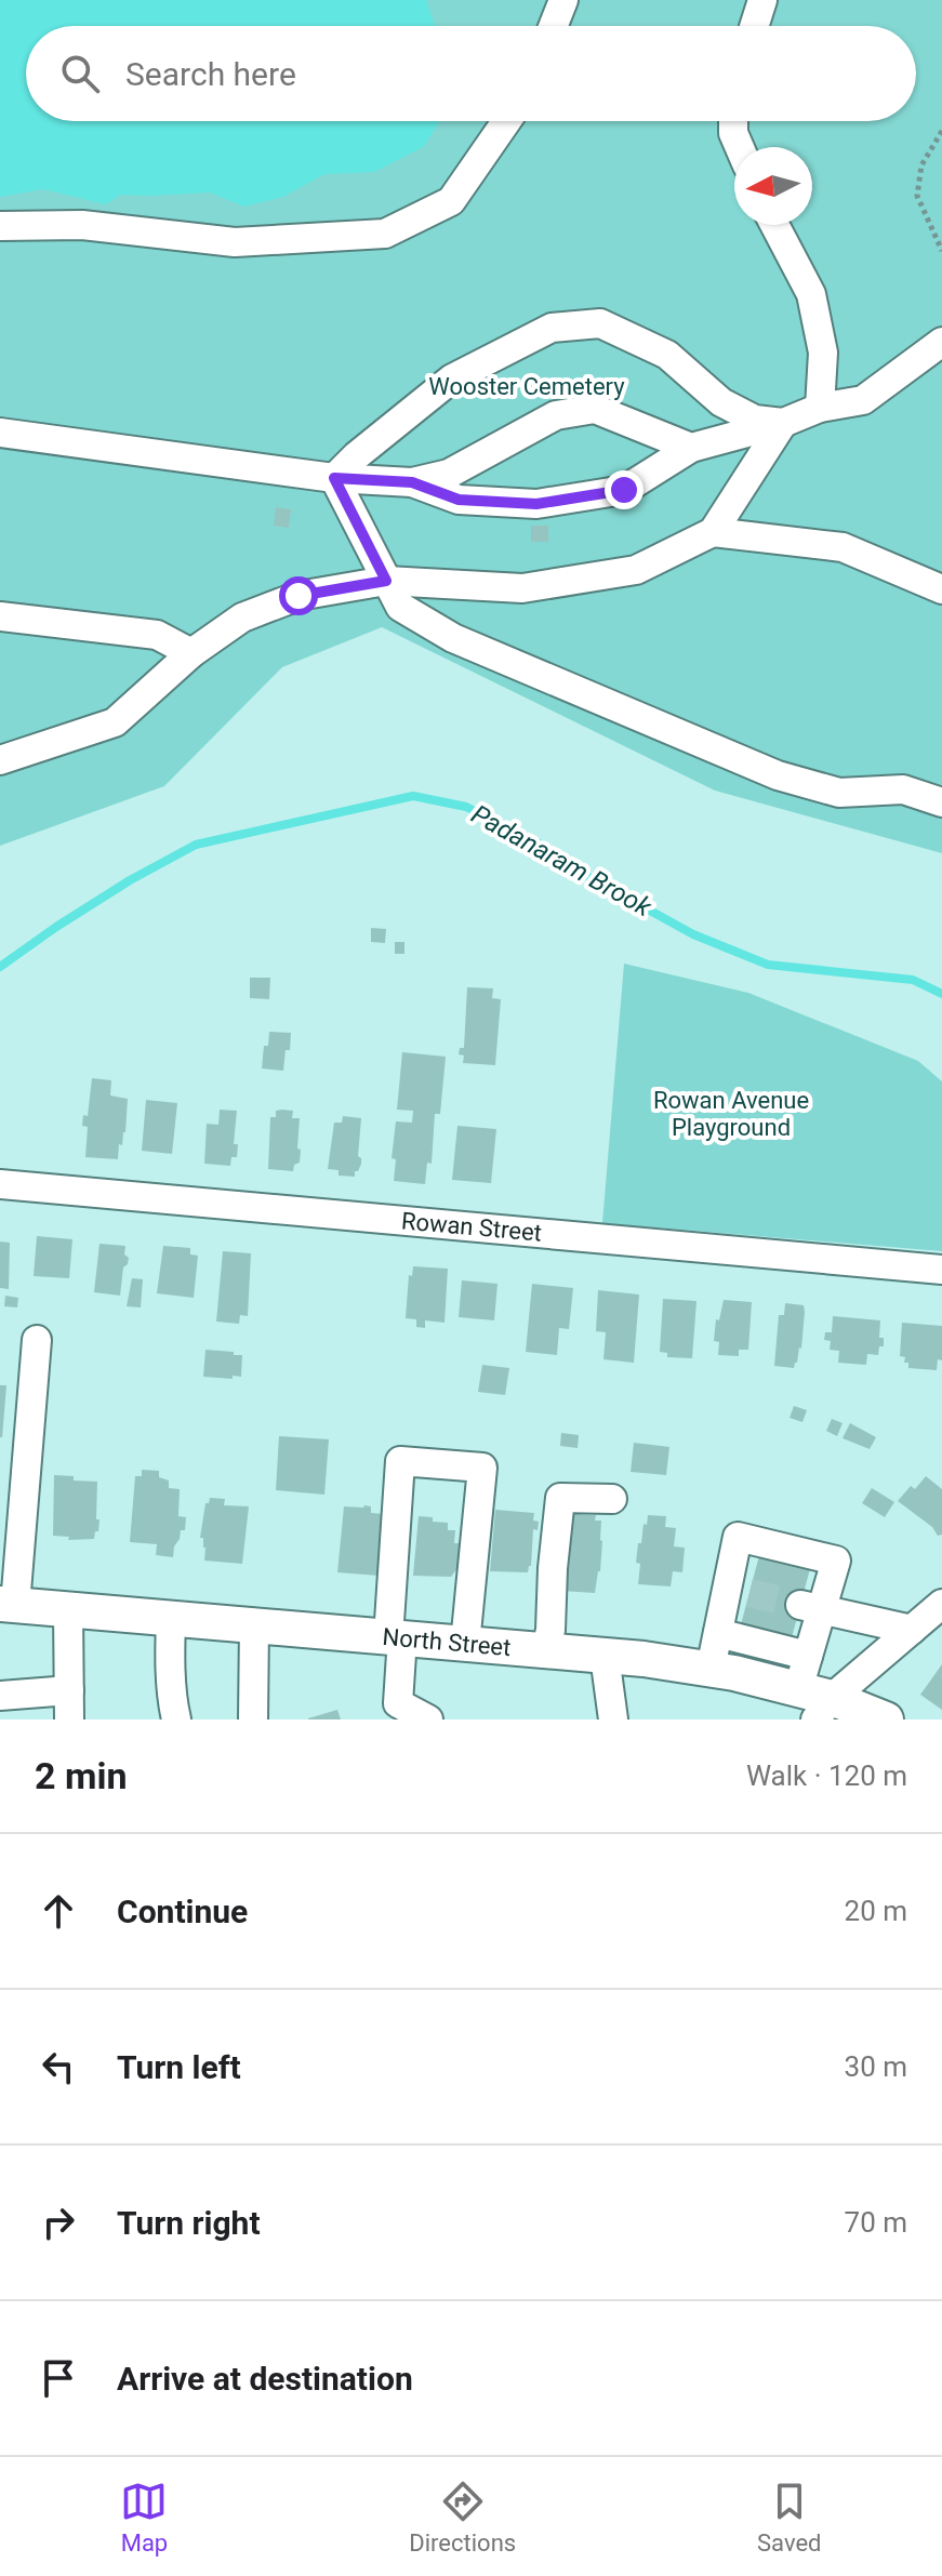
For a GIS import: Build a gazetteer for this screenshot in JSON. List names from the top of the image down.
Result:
{
  "streets": {
    "main road": ["North Street"],
    "street": ["Rowan Street"]
  },
  "water": ["Padanaram Brook"],
  "parks": ["Wooster Cemetery", "Rowan Avenue Playground"],
  "north": "left",
  "page": {
    "search": "Search here",
    "heading": ["2 min", "Walk · 120 m"],
    "list": [
      ["Continue", "20 m"],
      ["Turn left", "30 m"],
      ["Turn right", "70 m"],
      "Arrive at destination"
    ],
    "nav": ["Map", "Directions", "Saved"]
  }
}
